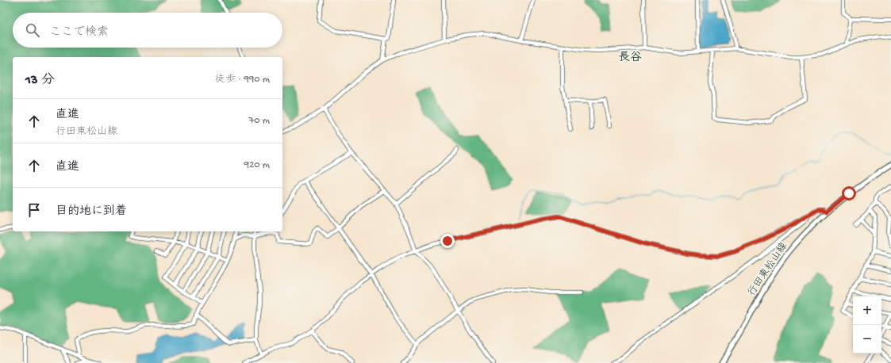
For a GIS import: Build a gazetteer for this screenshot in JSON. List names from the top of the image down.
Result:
{
  "streets": {
    "main road": ["行田東松山線"]
  },
  "districts": ["長谷"],
  "page": {
    "search": "ここで検索",
    "heading": ["13 分", "徒歩 · 990 m"],
    "list": [
      ["直進", "行田東松山線", "70 m"],
      ["直進", "920 m"],
      "目的地に到着"
    ],
    "map_buttons": ["+", "−"]
  }
}
